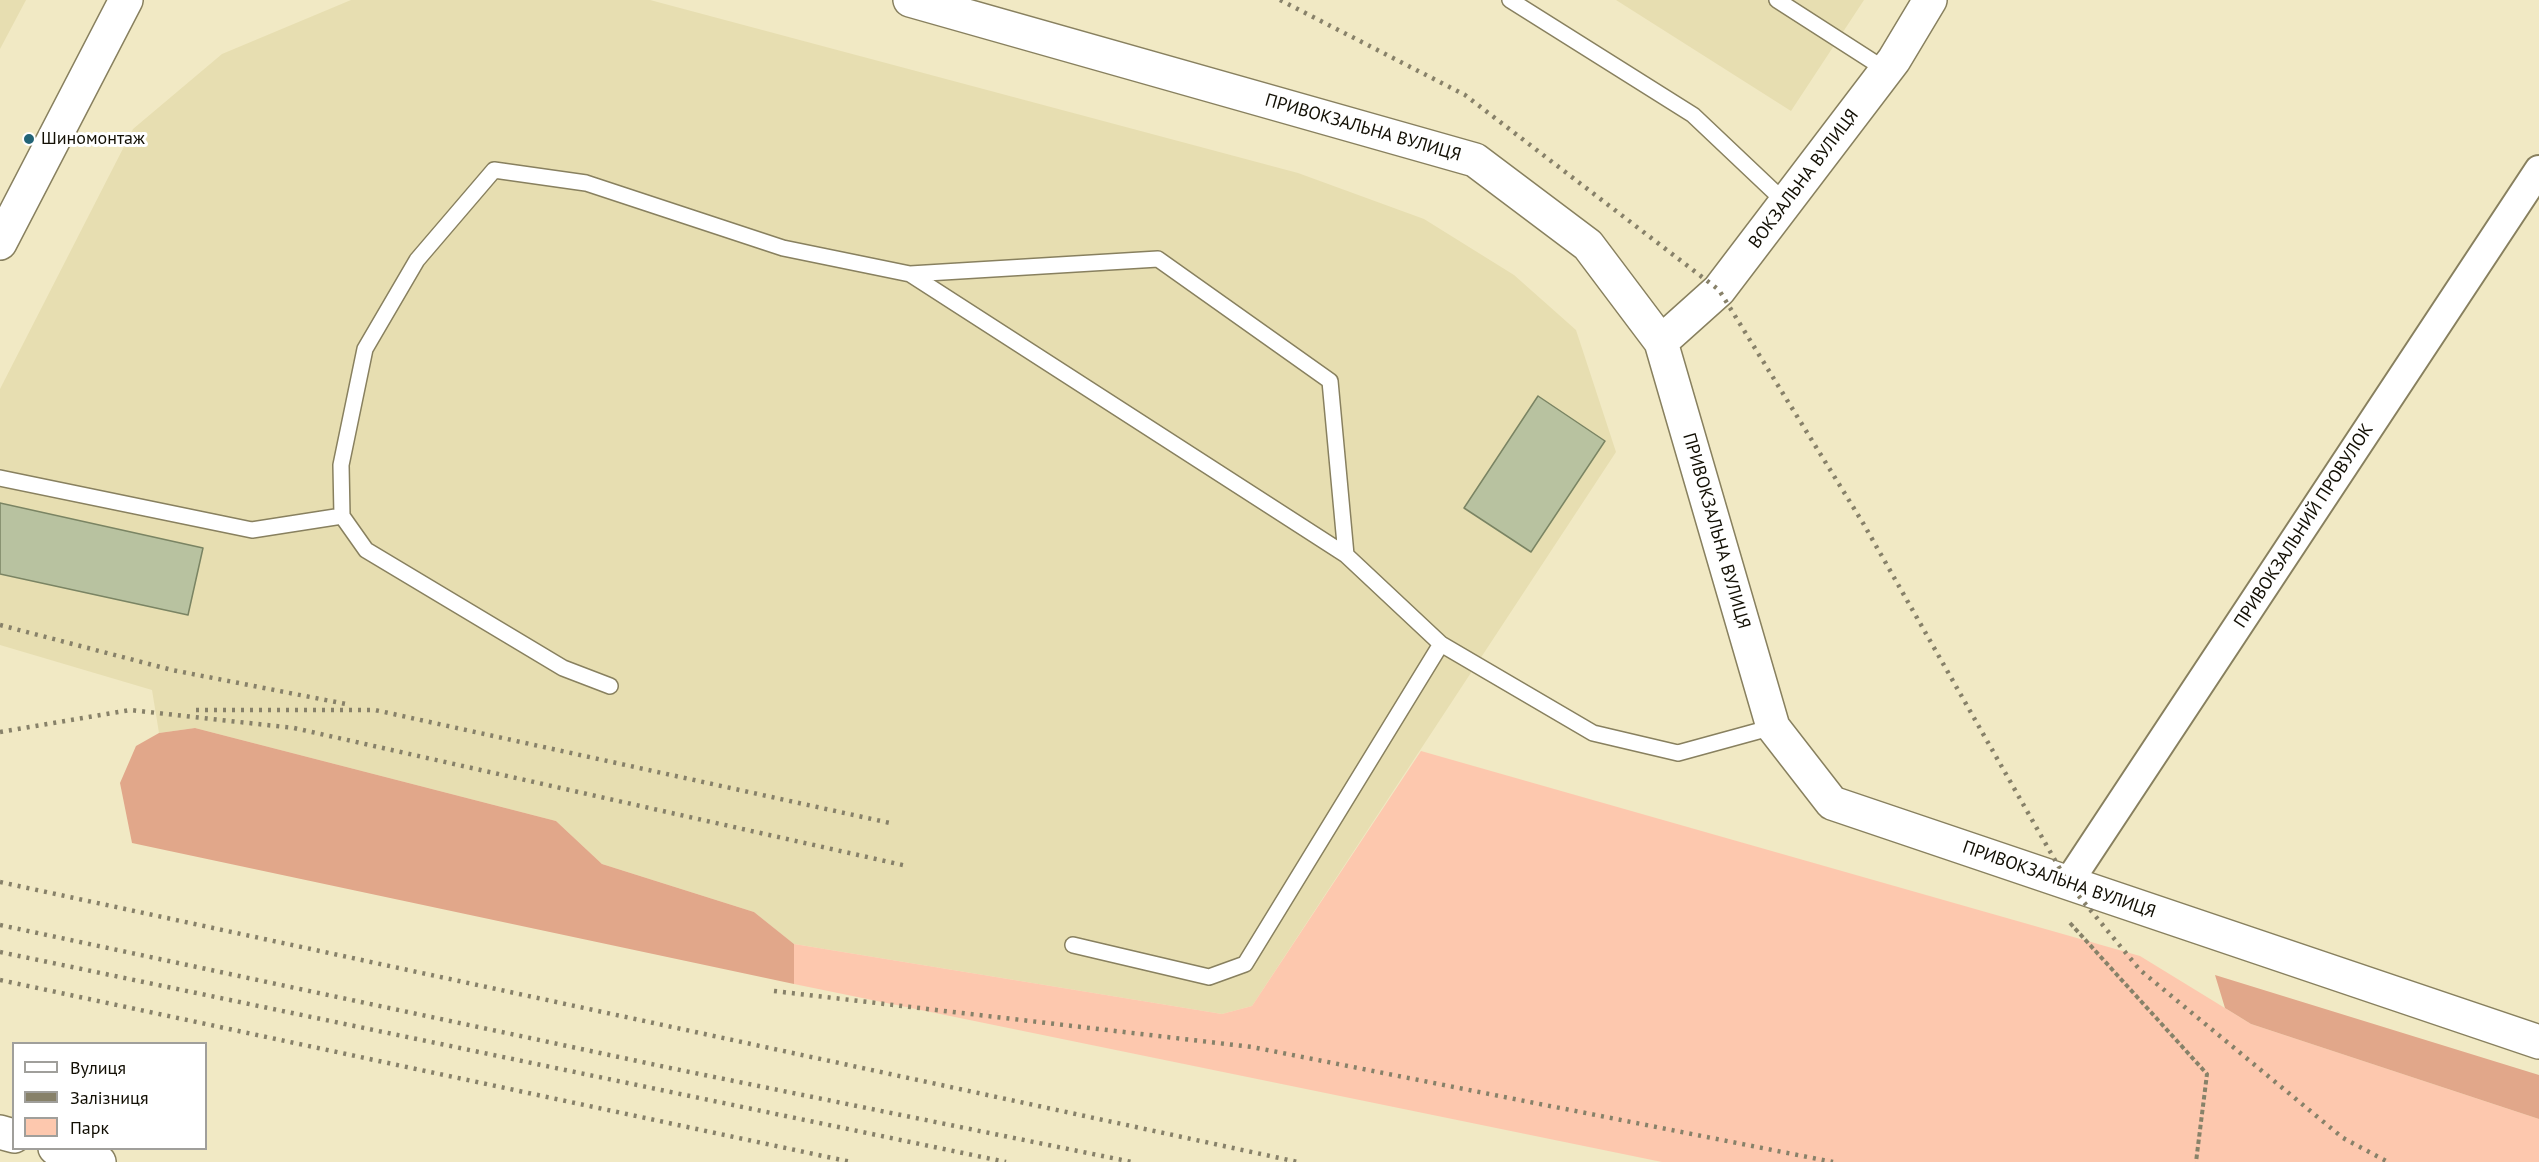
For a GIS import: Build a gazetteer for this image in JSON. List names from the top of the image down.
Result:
{
  "streets": {
    "main road": ["ПРИВОКЗАЛЬНА ВУЛИЦЯ", "ВОКЗАЛЬНА ВУЛИЦЯ"],
    "street": ["ПРИВОКЗАЛЬНИЙ ПРОВУЛОК"]
  },
  "crossings": [
    ["ПРИВОКЗАЛЬНА ВУЛИЦЯ", "ВОКЗАЛЬНА ВУЛИЦЯ"],
    ["ПРИВОКЗАЛЬНА ВУЛИЦЯ", "ПРИВОКЗАЛЬНИЙ ПРОВУЛОК"]
  ],
  "places": ["Шиномонтаж"],
  "legend": ["Вулиця", "Залізниця", "Парк"]
}
